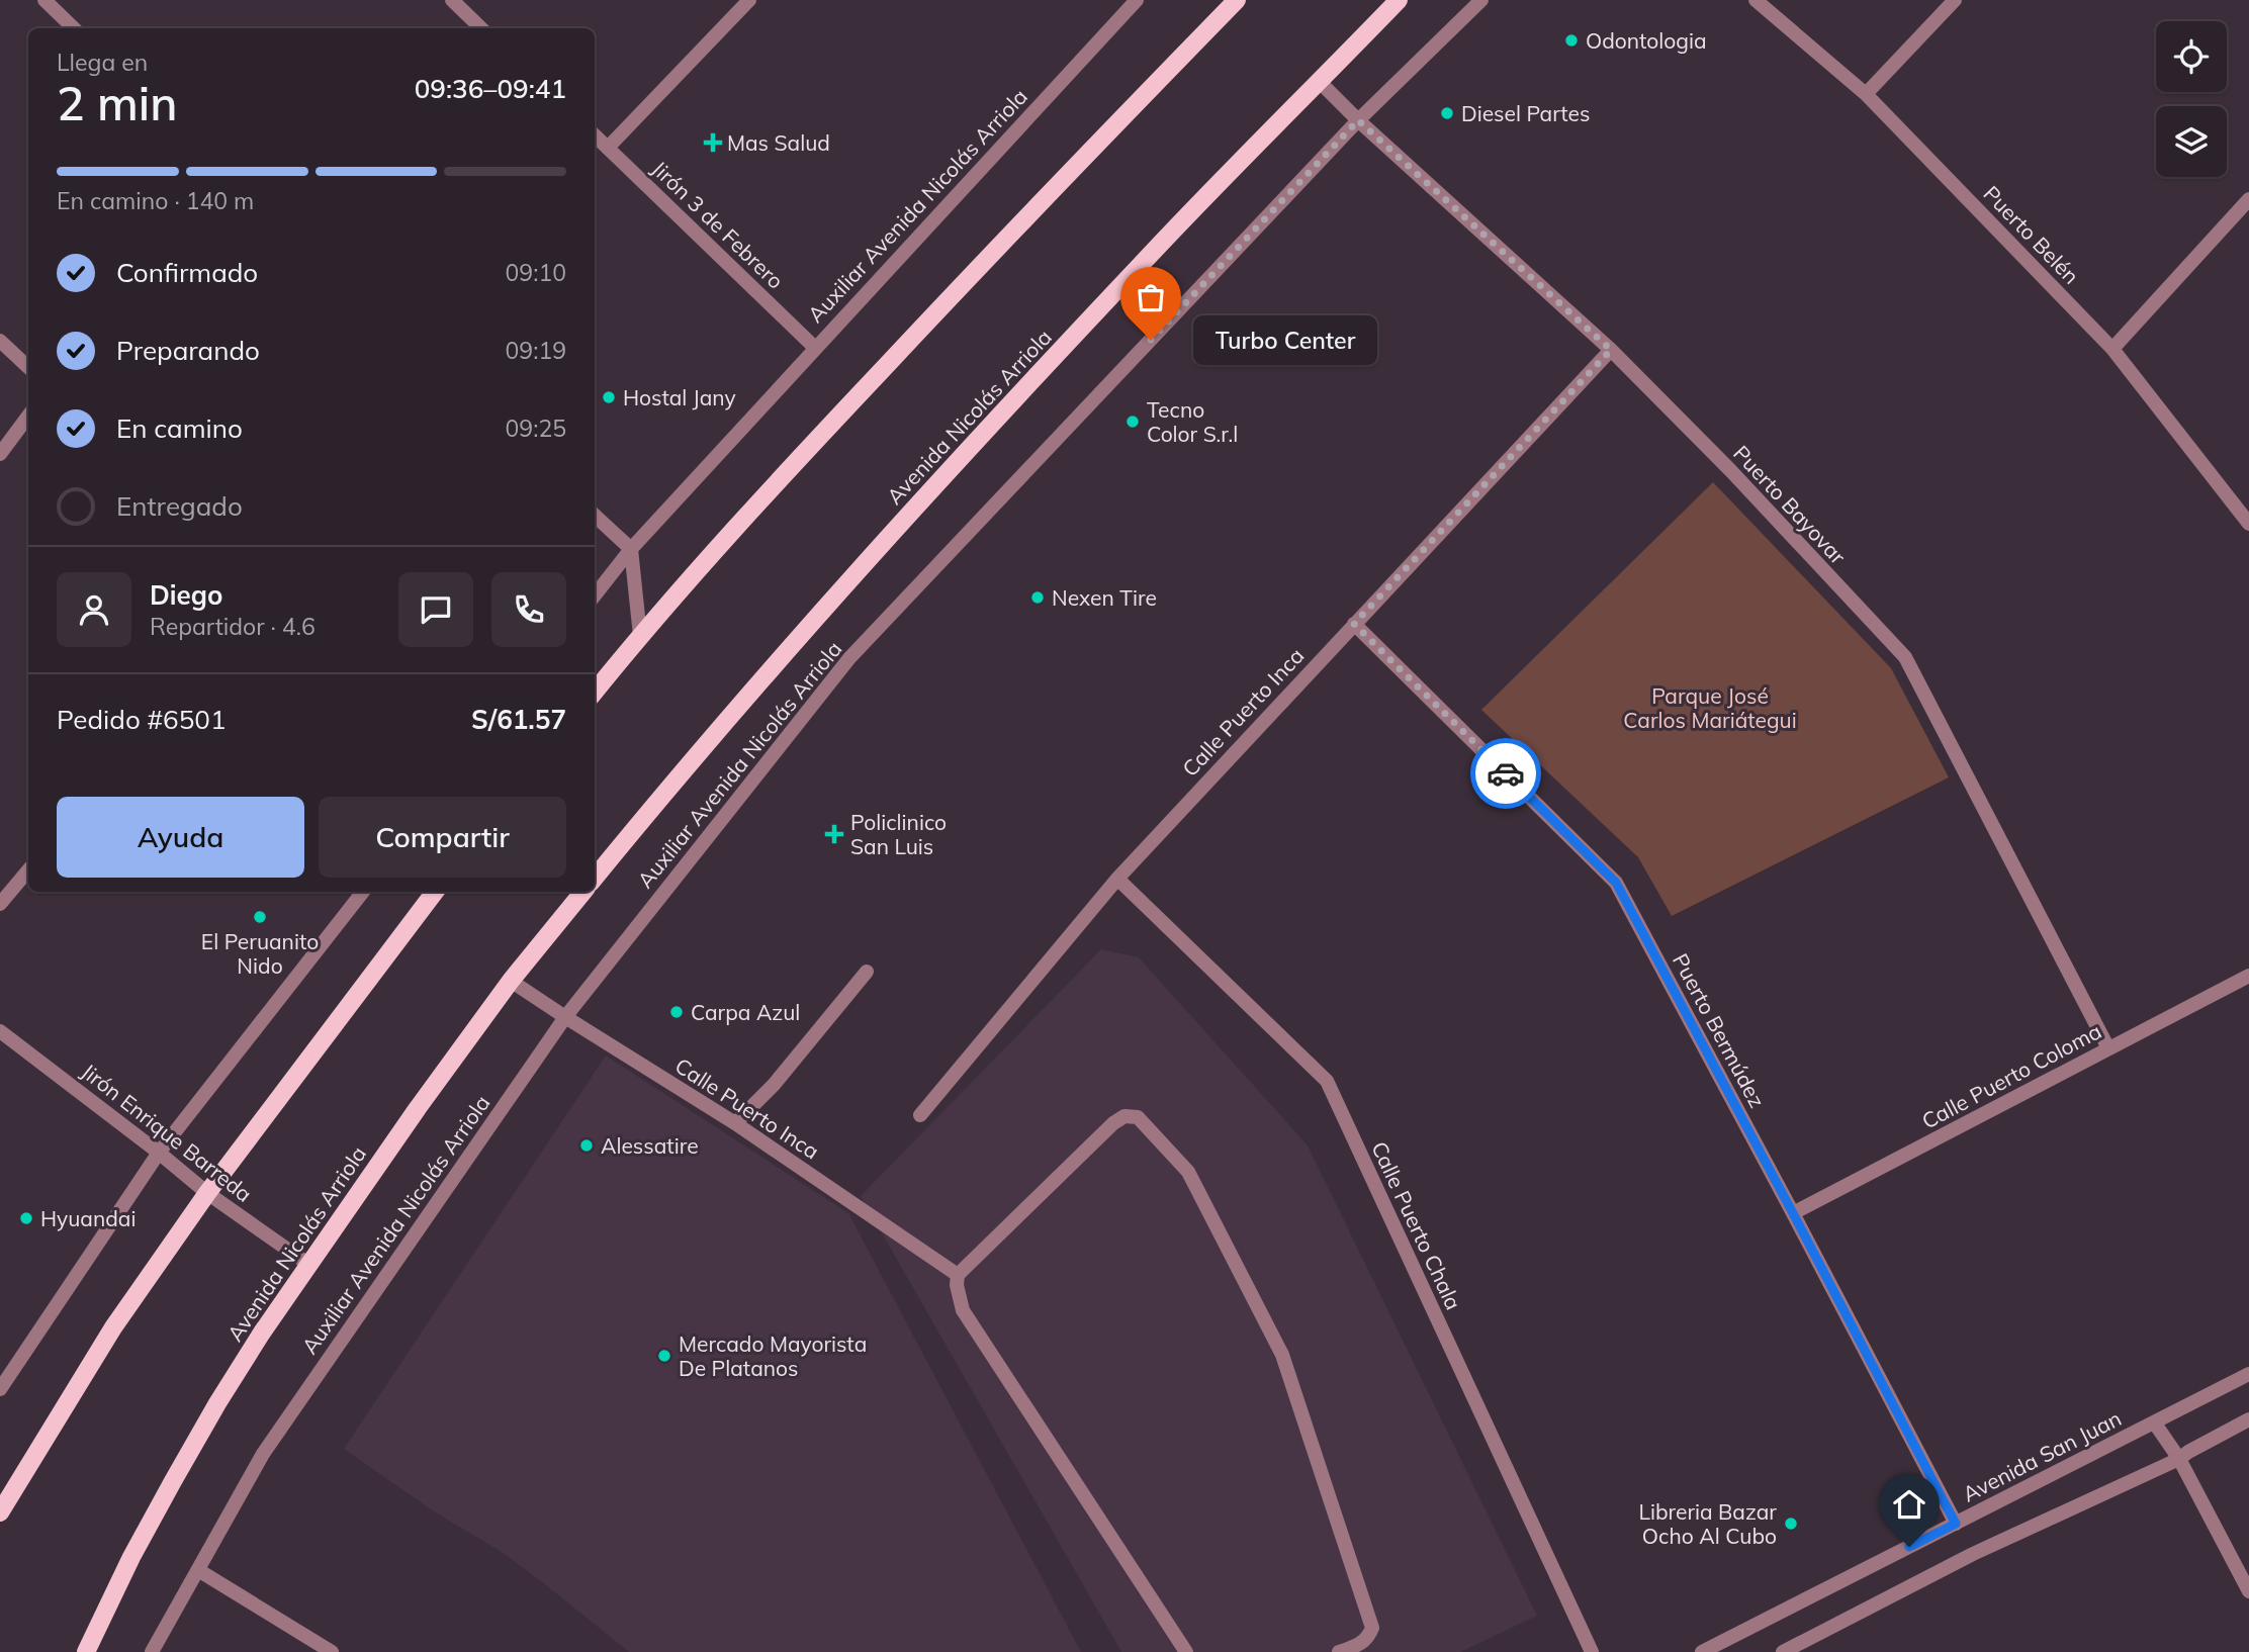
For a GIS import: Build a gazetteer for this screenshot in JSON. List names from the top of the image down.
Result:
{
  "streets": {
    "main road": ["Avenida Nicolás Arriola"],
    "street": [
      "Auxiliar Avenida Nicolás Arriola",
      "Jirón 3 de Febrero",
      "Puerto Belén",
      "Puerto Bayovar",
      "Calle Puerto Inca",
      "Puerto Bermúdez",
      "Calle Puerto Coloma",
      "Jirón Enrique Barreda",
      "Calle Puerto Chala",
      "Avenida San Juan"
    ]
  },
  "crossings": [
    ["Auxiliar Avenida Nicolás Arriola", "Jirón 3 de Febrero"],
    ["Auxiliar Avenida Nicolás Arriola", "Puerto Bayovar"],
    ["Auxiliar Avenida Nicolás Arriola", "Calle Puerto Inca"],
    ["Avenida Nicolás Arriola", "Puerto Bayovar"],
    ["Avenida Nicolás Arriola", "Calle Puerto Inca"],
    ["Avenida Nicolás Arriola", "Jirón Enrique Barreda"],
    ["Puerto Bayovar", "Calle Puerto Inca"],
    ["Puerto Bayovar", "Calle Puerto Coloma"],
    ["Calle Puerto Inca", "Puerto Bermúdez"],
    ["Calle Puerto Inca", "Calle Puerto Chala"],
    ["Puerto Bermúdez", "Calle Puerto Coloma"],
    ["Puerto Bermúdez", "Avenida San Juan"]
  ],
  "parks": ["Parque José Carlos Mariátegui"],
  "places": {
    "other": [
      "Odontologia",
      "Diesel Partes",
      "Turbo Center",
      "Hostal Jany",
      "Tecno Color S.r.l",
      "Nexen Tire",
      "El Peruanito Nido",
      "Carpa Azul",
      "Alessatire",
      "Hyuandai",
      "Mercado Mayorista De Platanos",
      "Libreria Bazar Ocho Al Cubo"
    ],
    "health": ["Mas Salud", "Policlinico San Luis"]
  },
  "page": {
    "heading": ["2 min", "Llega en", "09:36–09:41"],
    "panel": [
      "Diego",
      "Repartidor · 4.6",
      "Pedido #6501",
      "S/61.57"
    ],
    "bar": "En camino · 140 m",
    "list": [
      ["Confirmado", "09:10"],
      ["Preparando", "09:19"],
      ["En camino", "09:25"],
      "Entregado"
    ],
    "bubble": "Turbo Center",
    "buttons": ["Ayuda", "Compartir"]
  }
}
